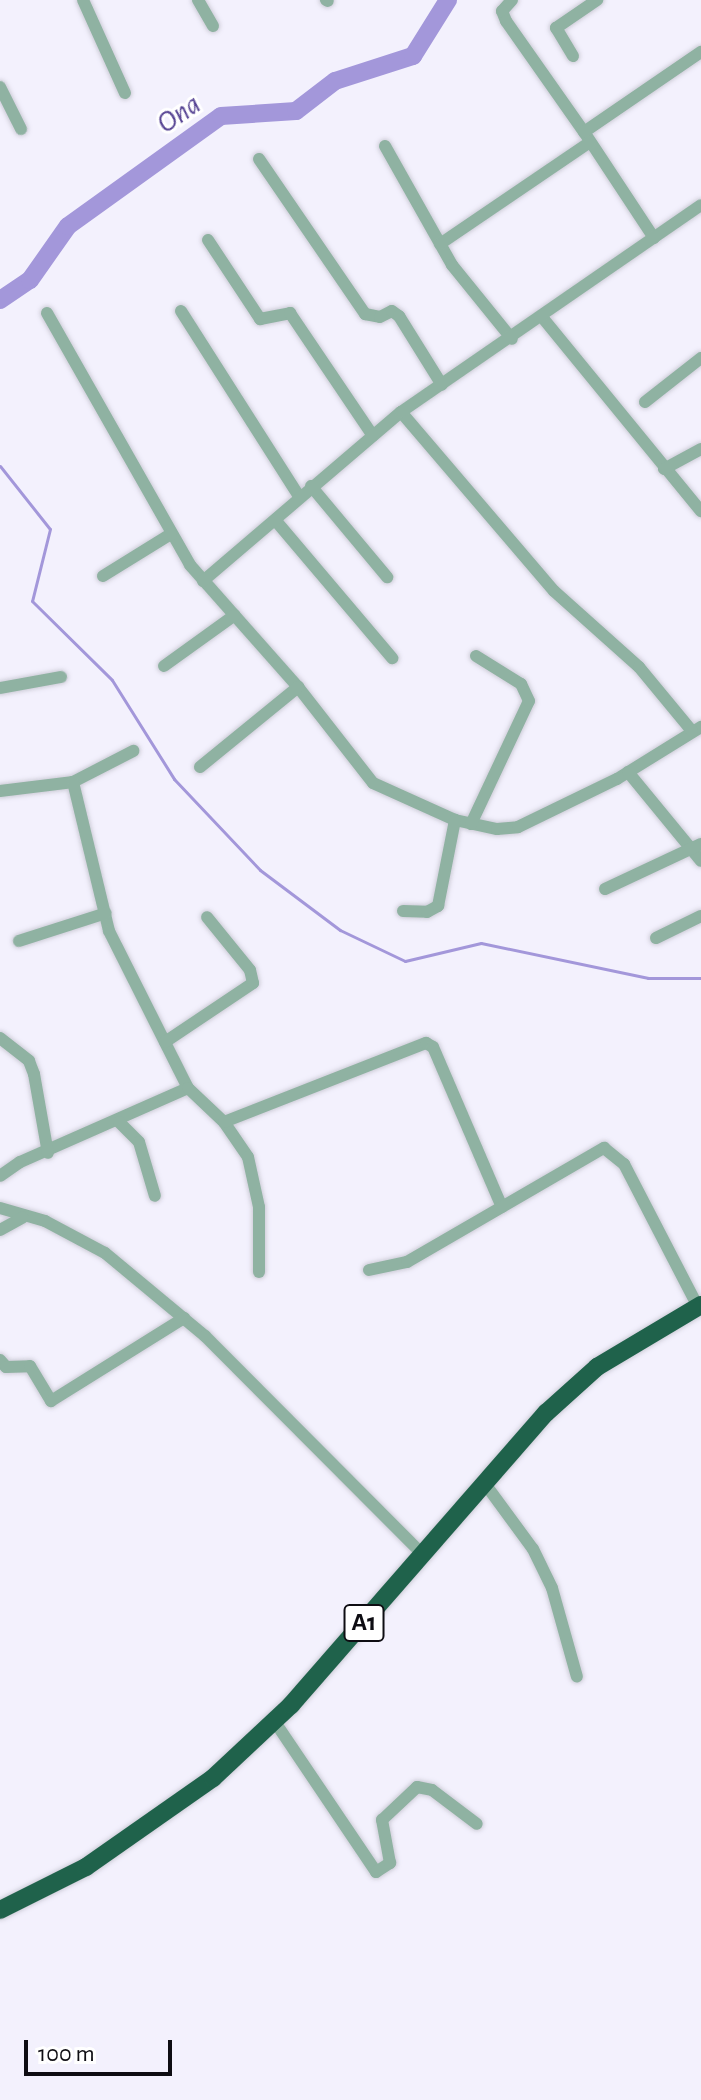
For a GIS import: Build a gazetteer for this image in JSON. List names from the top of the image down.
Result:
{
  "streets": {
    "highway": ["A1"]
  },
  "water": ["Ona"],
  "scale_bar": "100 m"
}
